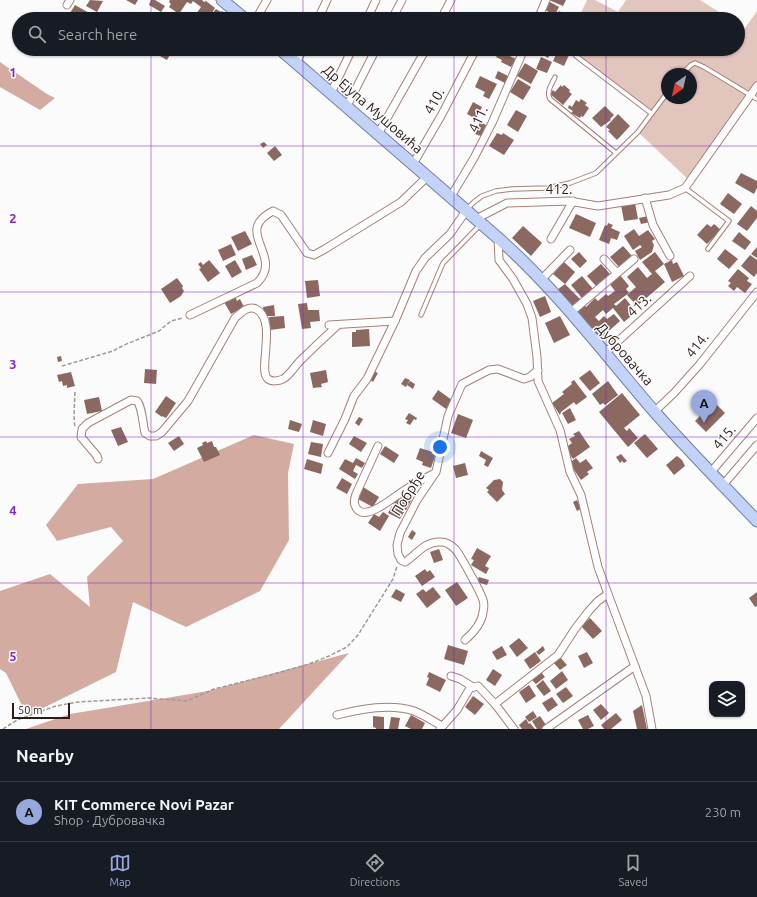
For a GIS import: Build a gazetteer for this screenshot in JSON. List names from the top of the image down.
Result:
{
  "streets": {
    "main road": ["Др Ејупа Мушовића", "Дубровачка"],
    "street": [
      "410.",
      "411.",
      "412.",
      "413.",
      "414.",
      "415.",
      "Побрђе"
    ]
  },
  "crossings": [
    ["410.", "Др Ејупа Мушовића"],
    ["Др Ејупа Мушовића", "411."],
    ["Др Ејупа Мушовића", "Дубровачка"],
    ["412.", "Дубровачка"],
    ["413.", "Дубровачка"],
    ["414.", "Дубровачка"],
    ["Дубровачка", "415."]
  ],
  "scale_bar": "50 m",
  "north": "bottom left",
  "page": {
    "search": "Search here",
    "pins": "A",
    "scale": "50 m",
    "heading": "Nearby",
    "list": [
      {
        "mark": "A",
        "name": "KIT Commerce Novi Pazar",
        "note": "Shop · Дубровачка",
        "value": "230 m"
      }
    ],
    "nav": ["Map", "Directions", "Saved"]
  },
  "grid": {
    "rows": [
      "1",
      "2",
      "3",
      "4",
      "5"
    ]
  }
}
